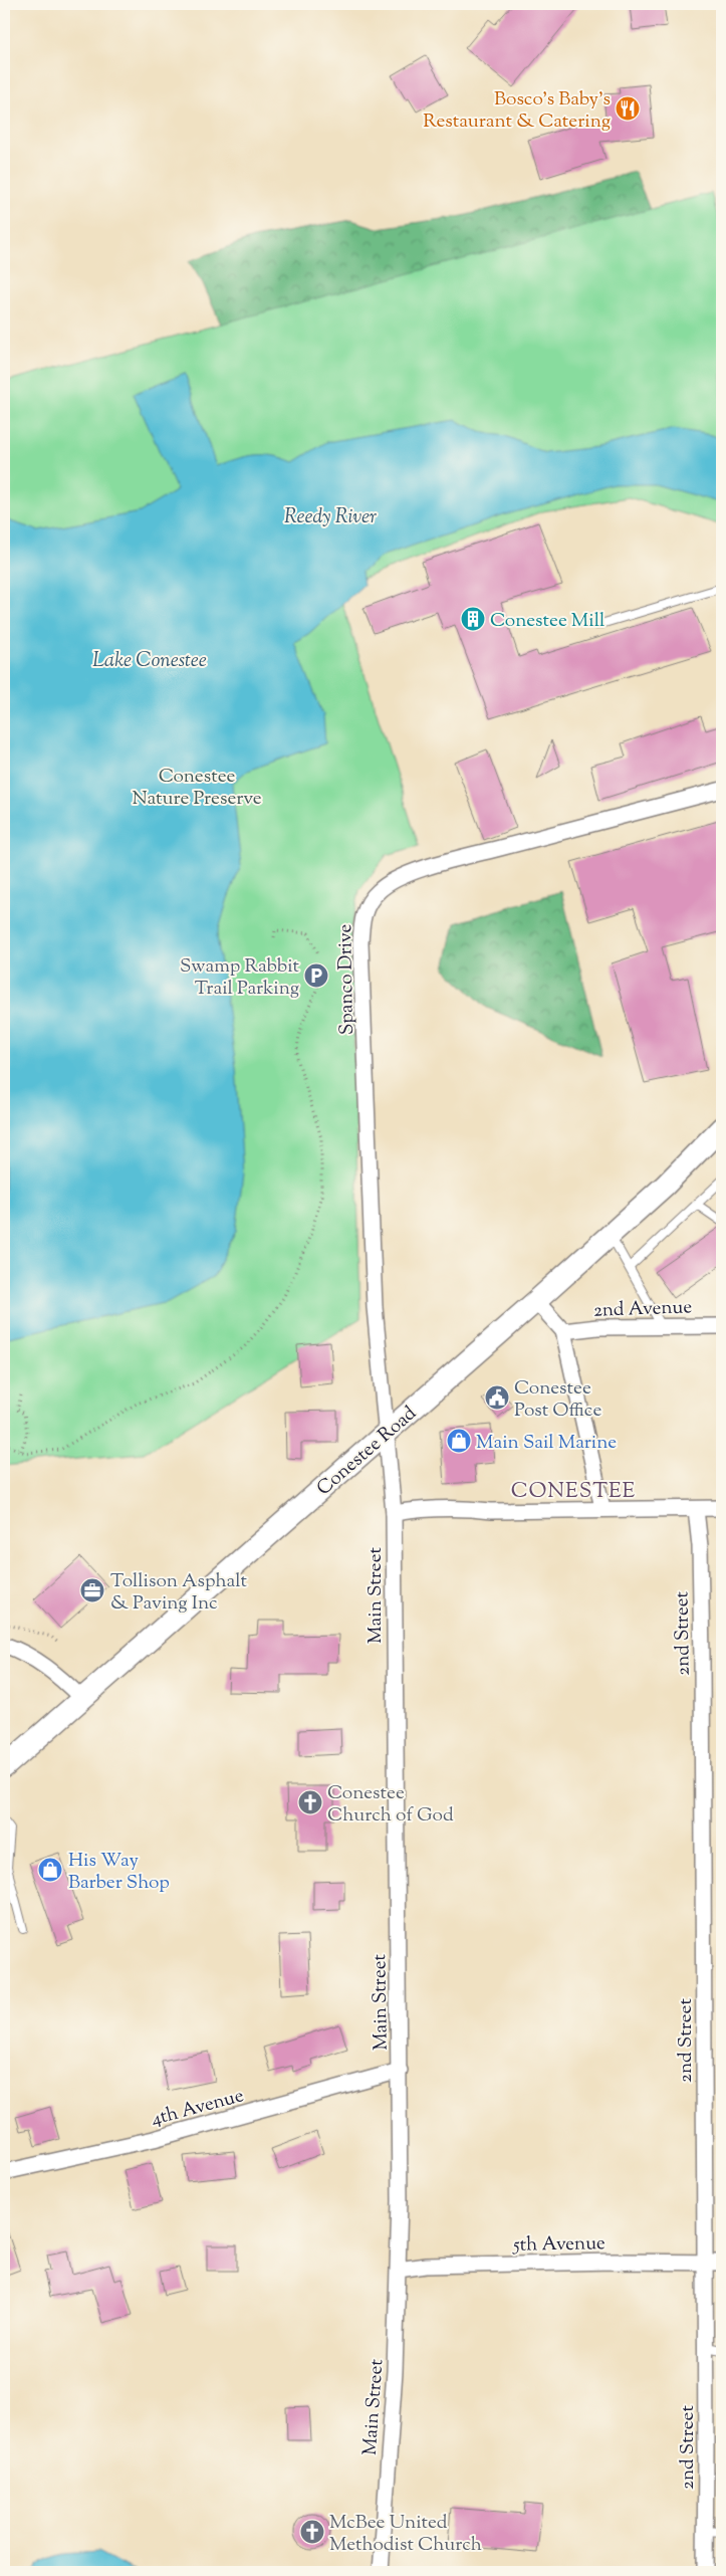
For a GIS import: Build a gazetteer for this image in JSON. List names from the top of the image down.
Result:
{
  "streets": {
    "main road": ["Conestee Road"],
    "street": [
      "Spanco Drive",
      "2nd Avenue",
      "Main Street",
      "2nd Street",
      "4th Avenue",
      "5th Avenue"
    ]
  },
  "crossings": [
    ["Spanco Drive", "Conestee Road"],
    ["Spanco Drive", "Main Street"],
    ["Conestee Road", "Main Street"],
    ["Main Street", "4th Avenue"],
    ["Main Street", "5th Avenue"],
    ["2nd Street", "5th Avenue"]
  ],
  "districts": ["CONESTEE"],
  "water": ["Reedy River", "Lake Conestee"],
  "parks": ["Conestee Nature Preserve"],
  "places": {
    "restaurant": ["Bosco's Baby's Restaurant & Catering"],
    "building": ["Conestee Mill"],
    "parking": ["Swamp Rabbit Trail Parking"],
    "public building": ["Conestee Post Office"],
    "shop": ["Main Sail Marine", "His Way Barber Shop"],
    "office": ["Tollison Asphalt & Paving Inc"],
    "church": ["Conestee Church of God", "McBee United Methodist Church"]
  }
}
